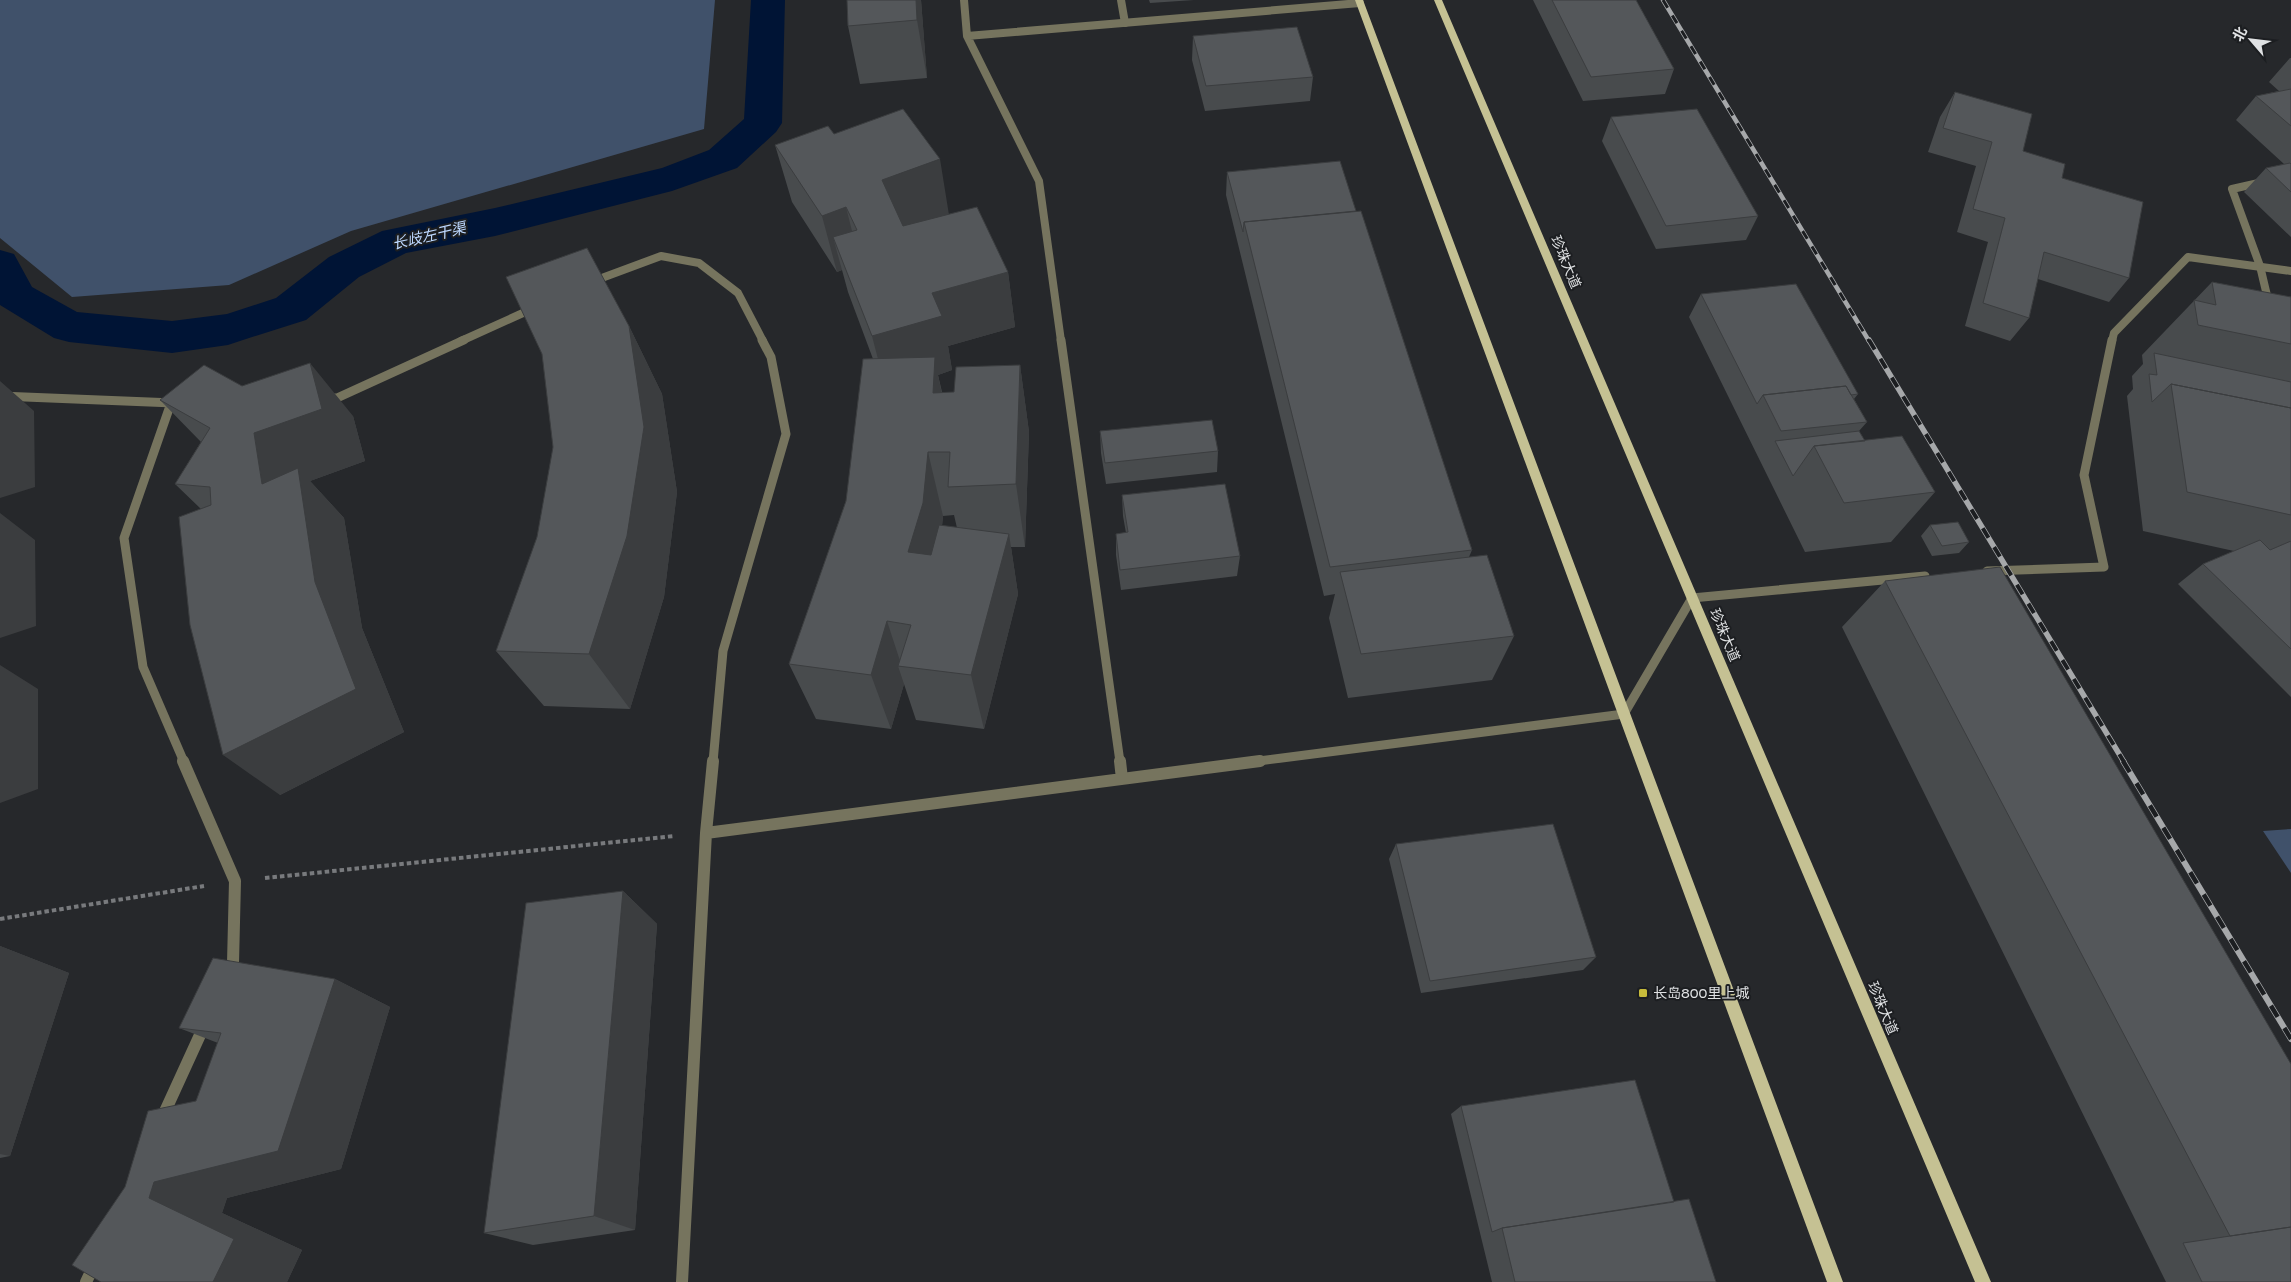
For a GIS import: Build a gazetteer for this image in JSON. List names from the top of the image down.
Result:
{
  "streets": {
    "main road": ["珍珠大道"]
  },
  "water": ["长歧左干渠"],
  "places": {
    "transit": ["长岛800里上城"]
  },
  "north": "top left"
}
